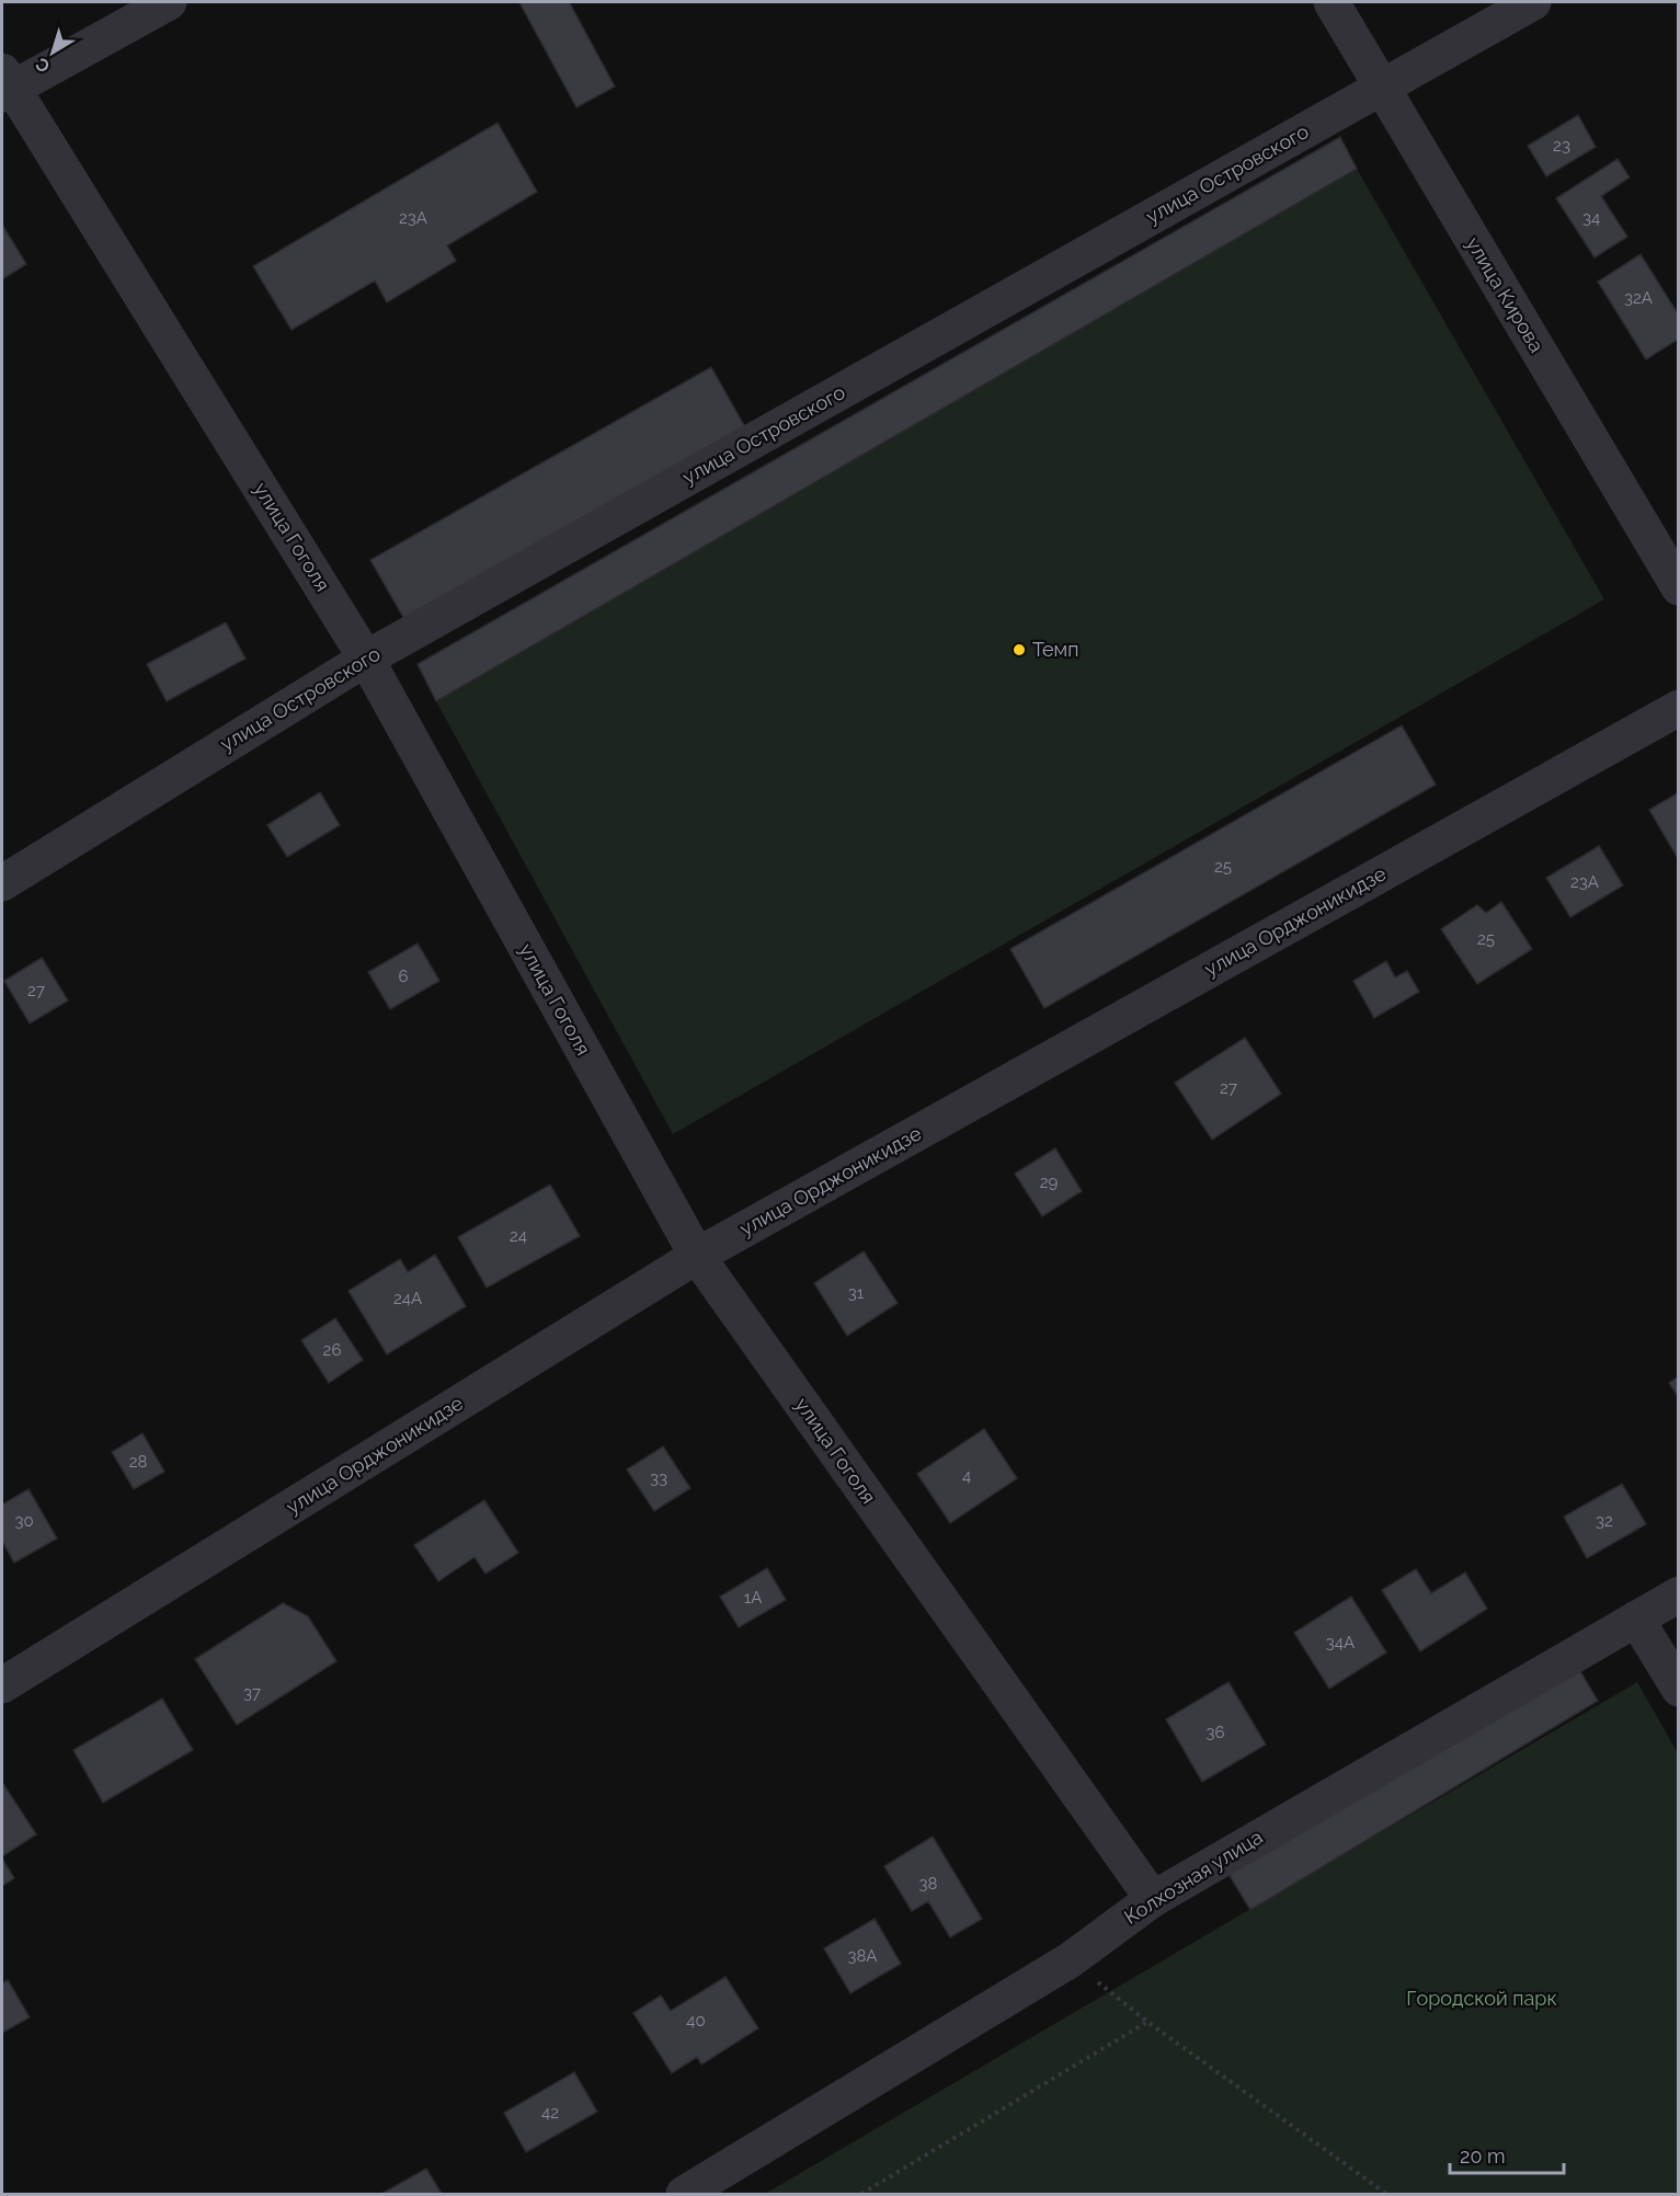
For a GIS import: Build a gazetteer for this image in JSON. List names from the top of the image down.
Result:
{
  "streets": {
    "street": [
      "улица Островского",
      "улица Кирова",
      "улица Гоголя",
      "улица Орджоникидзе",
      "Колхозная улица"
    ]
  },
  "crossings": [
    ["улица Островского", "улица Кирова"],
    ["улица Островского", "улица Гоголя"],
    ["улица Гоголя", "улица Орджоникидзе"],
    ["улица Гоголя", "Колхозная улица"]
  ],
  "parks": ["Городской парк"],
  "places": ["Темп"],
  "house_numbers": [
    "23",
    "23А",
    "34",
    "32А",
    "25",
    "23А",
    "25",
    "6",
    "27",
    "27",
    "29",
    "24",
    "31",
    "24А",
    "26",
    "28",
    "4",
    "33",
    "30",
    "32",
    "1А",
    "34А",
    "37",
    "36",
    "38",
    "38А",
    "40",
    "42"
  ],
  "scale_bar": "20 m",
  "north": "bottom left"
}
